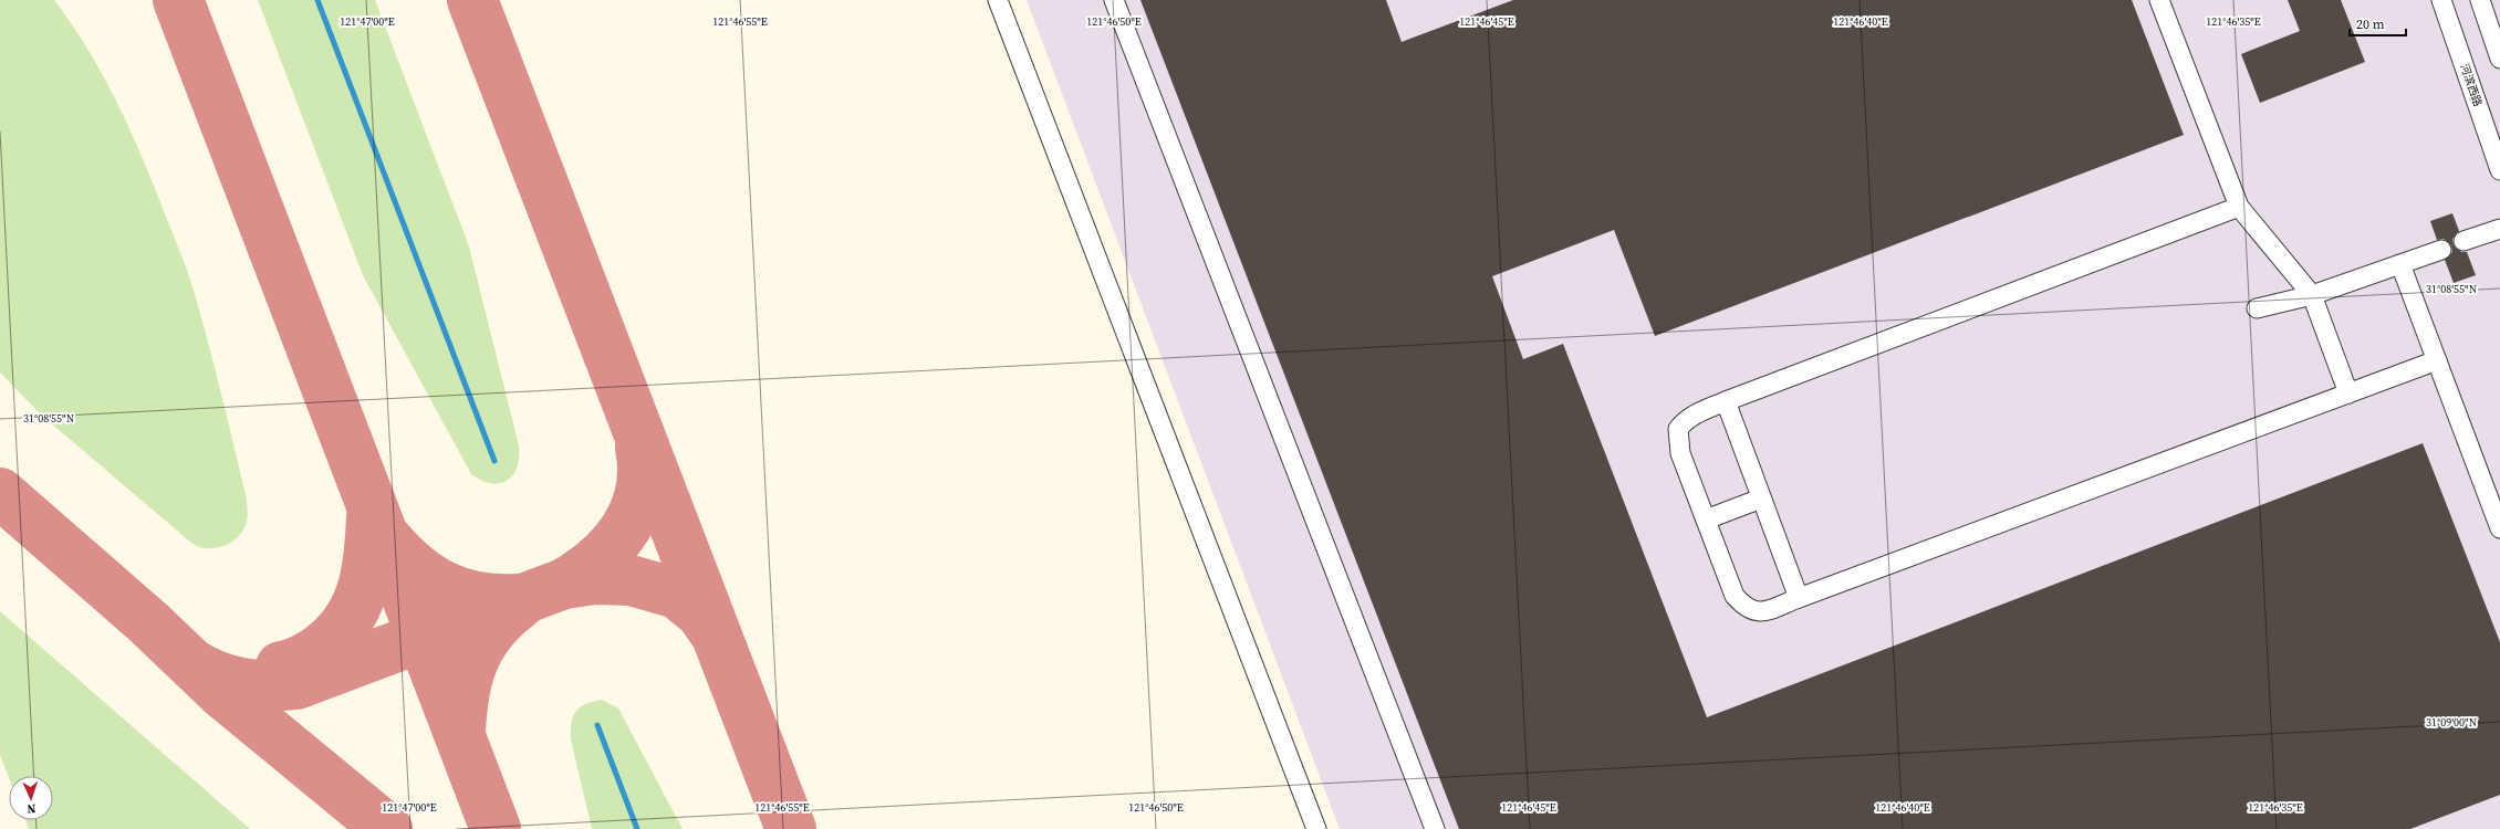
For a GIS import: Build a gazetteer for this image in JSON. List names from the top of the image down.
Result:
{
  "streets": {
    "street": ["河滨西路"]
  },
  "scale_bar": "20 m",
  "north": "bottom",
  "coordinates": [
    "121°47'00\"E",
    "121°46'55\"E",
    "121°46'50\"E",
    "121°46'45\"E",
    "121°46'40\"E",
    "121°46'35\"E",
    "31°08'55\"N",
    "31°09'00\"N"
  ]
}
